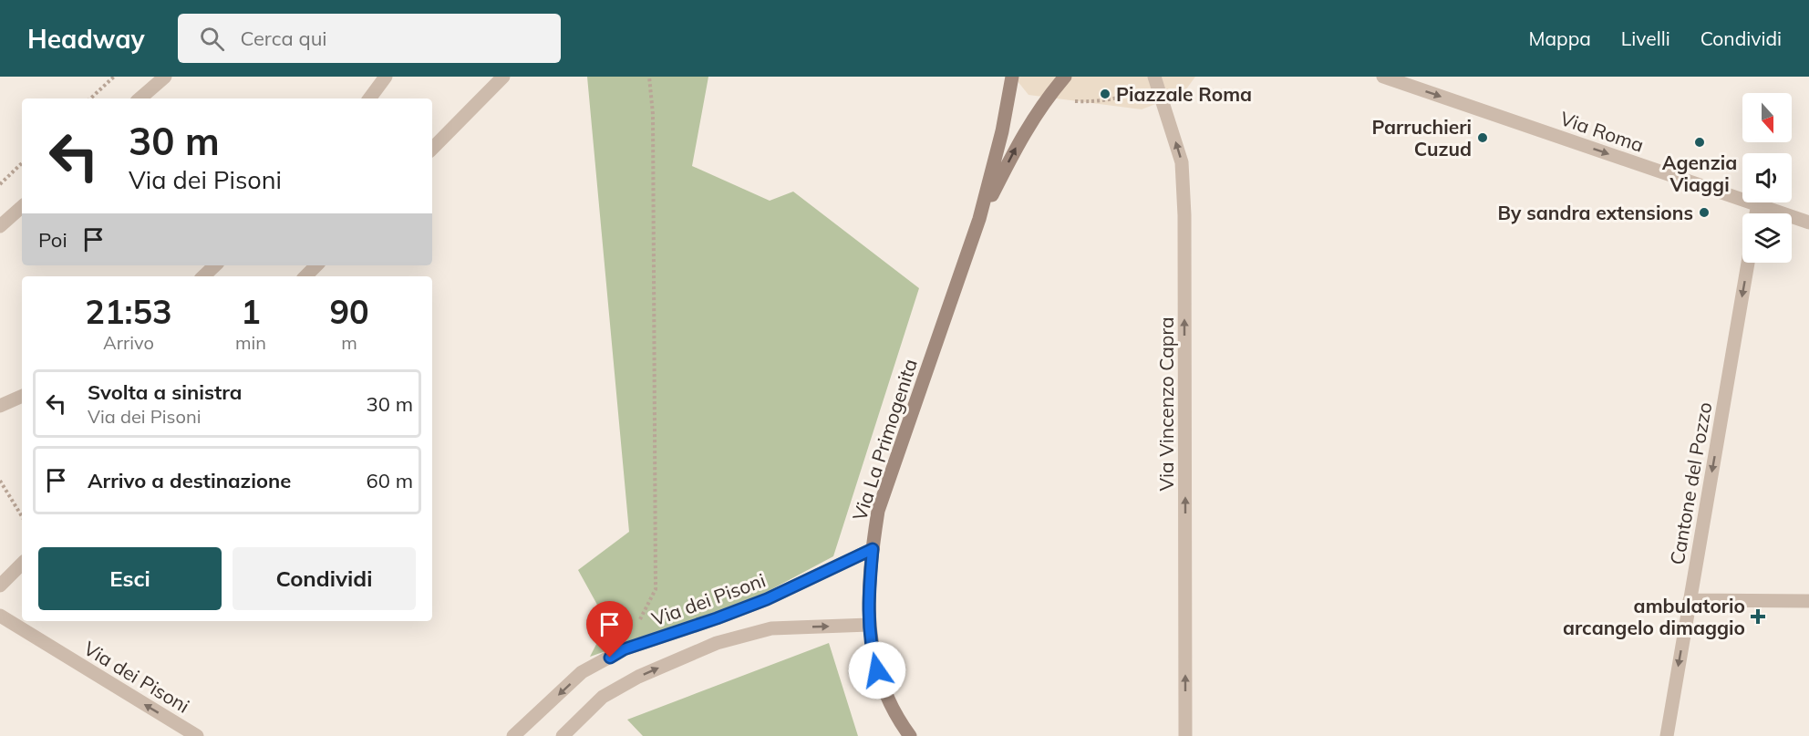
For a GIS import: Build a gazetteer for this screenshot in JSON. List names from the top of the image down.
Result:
{
  "streets": {
    "main road": ["Via La Primogenita"],
    "street": [
      "Via Roma",
      "Via Vincenzo Capra",
      "Cantone del Pozzo",
      "Via dei Pisoni"
    ]
  },
  "crossings": [
    ["Via La Primogenita", "Via dei Pisoni"]
  ],
  "one_way": [
    "Via Roma",
    "Via Vincenzo Capra",
    "Cantone del Pozzo",
    "Via dei Pisoni"
  ],
  "places": {
    "other": [
      "Piazzale Roma",
      "Parruchieri Cuzud",
      "Agenzia Viaggi",
      "By sandra extensions"
    ],
    "health": ["ambulatorio arcangelo dimaggio"]
  },
  "north": "bottom",
  "page": {
    "header": "Headway",
    "search": "Cerca qui",
    "nav": ["Mappa", "Livelli", "Condividi"],
    "turn": ["30 m", "Via dei Pisoni"],
    "then": "Poi",
    "eta": [
      "21:53",
      "Arrivo",
      "1",
      "min",
      "90",
      "m"
    ],
    "list": [
      {
        "name": "Svolta a sinistra",
        "note": "Via dei Pisoni",
        "value": "30 m"
      },
      {
        "name": "Arrivo a destinazione",
        "value": "60 m"
      }
    ],
    "buttons": ["Esci", "Condividi"]
  }
}
